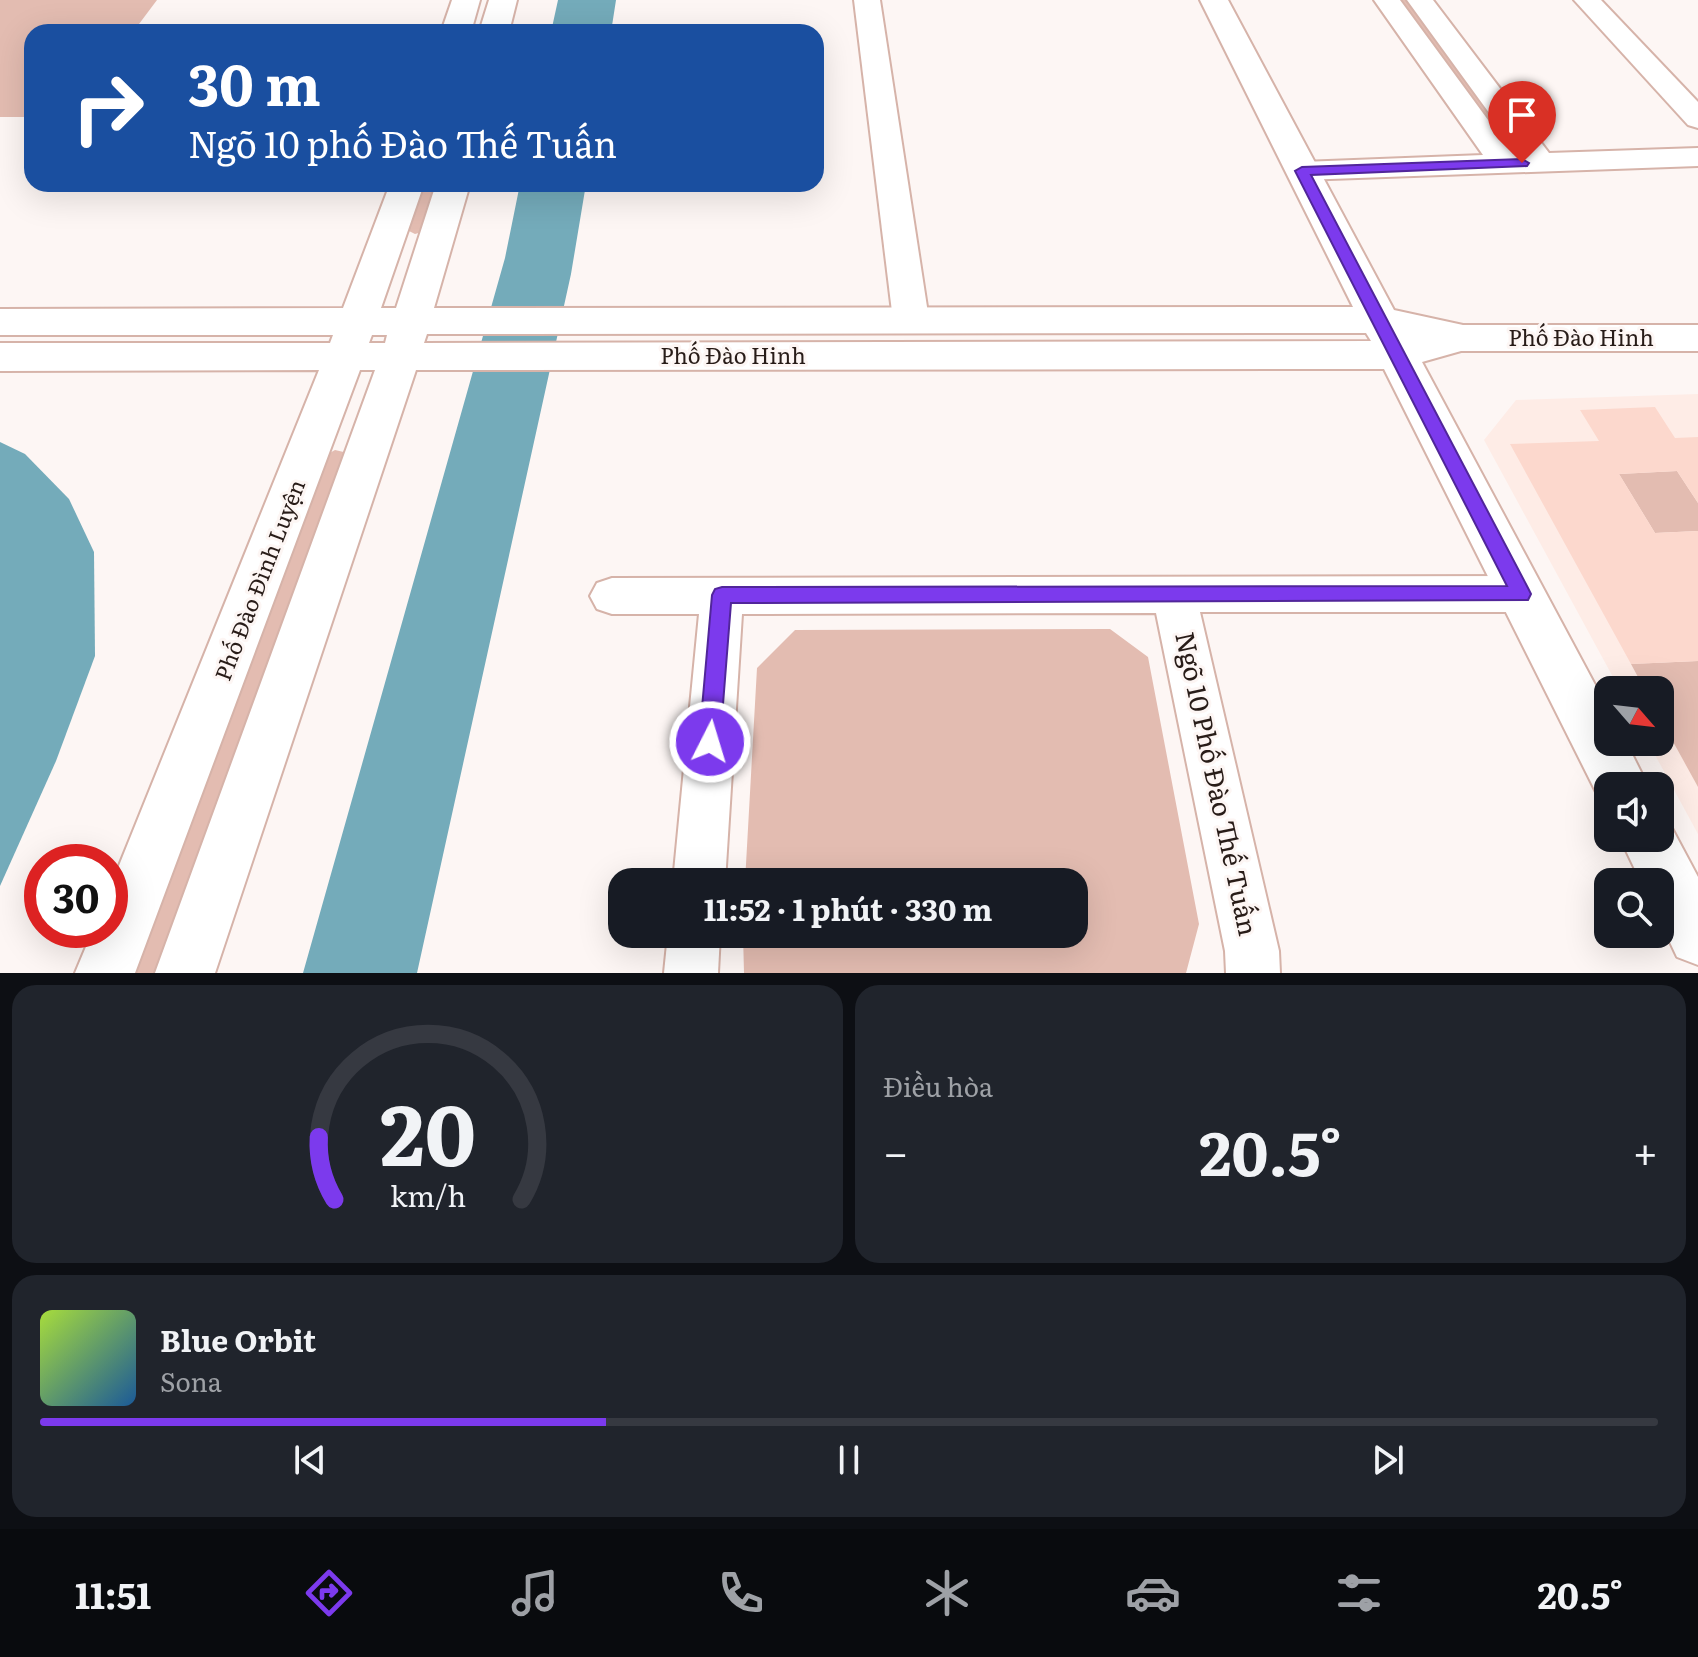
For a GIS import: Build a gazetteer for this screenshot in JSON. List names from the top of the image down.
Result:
{
  "streets": {
    "street": ["Phố Đào Hinh", "Phố Đào Đình Luyện", "Ngõ 10 Phố Đào Thế Tuấn"]
  },
  "crossings": [
    ["Phố Đào Hinh", "Phố Đào Đình Luyện"]
  ],
  "north": "bottom right",
  "page": {
    "turn": ["30 m", "Ngõ 10 phố Đào Thế Tuấn"],
    "limit": "30",
    "trip": "11:52 · 1 phút · 330 m",
    "tile": "Điều hòa",
    "heat": ["−", "20.5°", "+"],
    "song": ["Blue Orbit", "Sona"],
    "tabs": ["11:51", "20.5°"],
    "gauge": ["20", "km/h"]
  }
}
